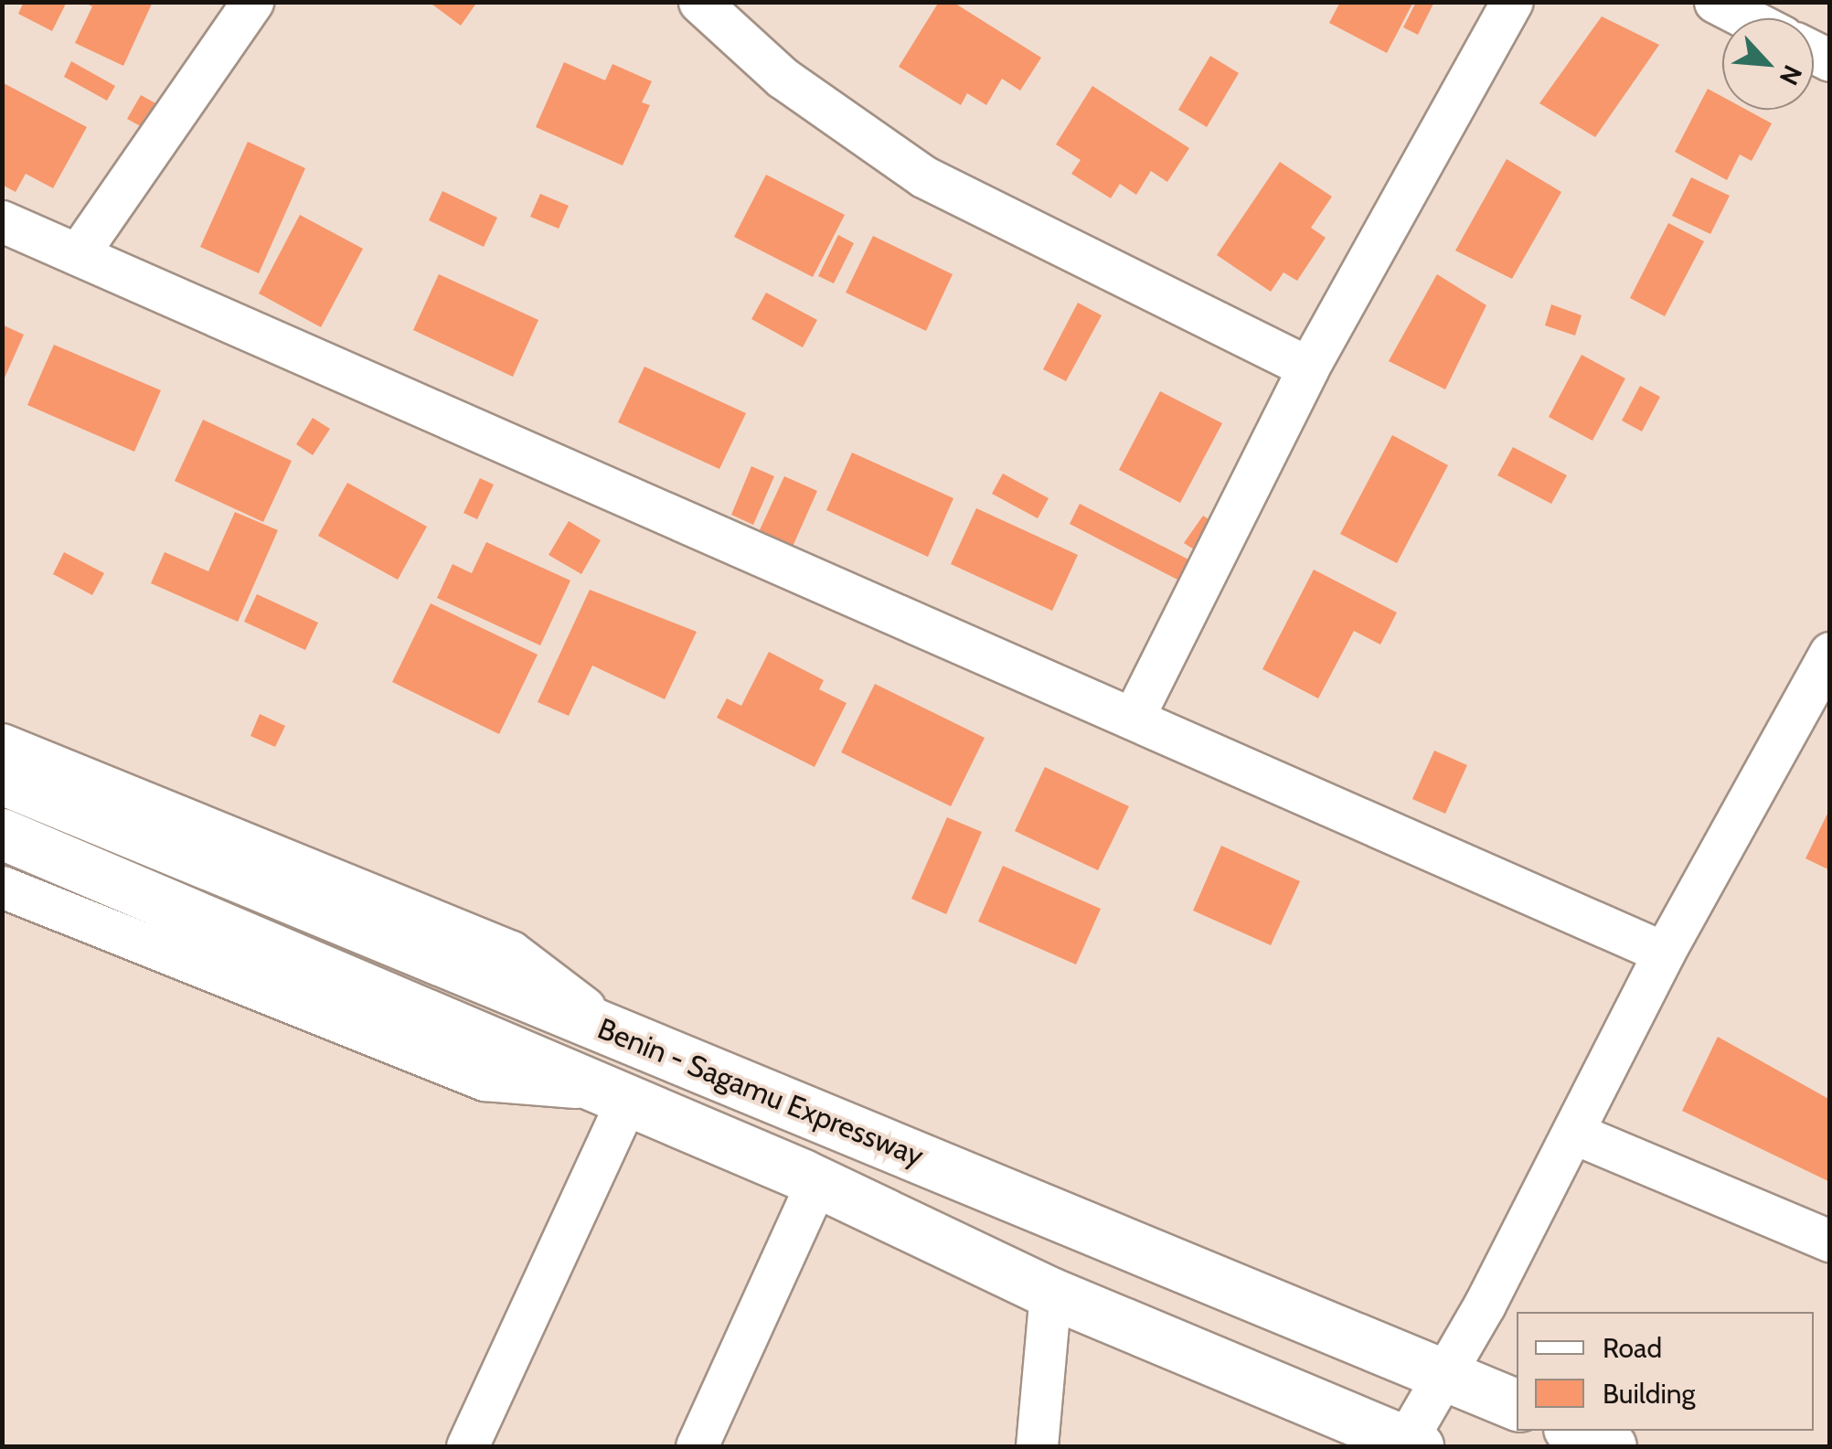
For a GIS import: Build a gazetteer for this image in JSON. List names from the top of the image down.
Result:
{
  "streets": {
    "highway": ["Benin - Sagamu Expressway"]
  },
  "legend": ["Road", "Building"],
  "north": "bottom right"
}
